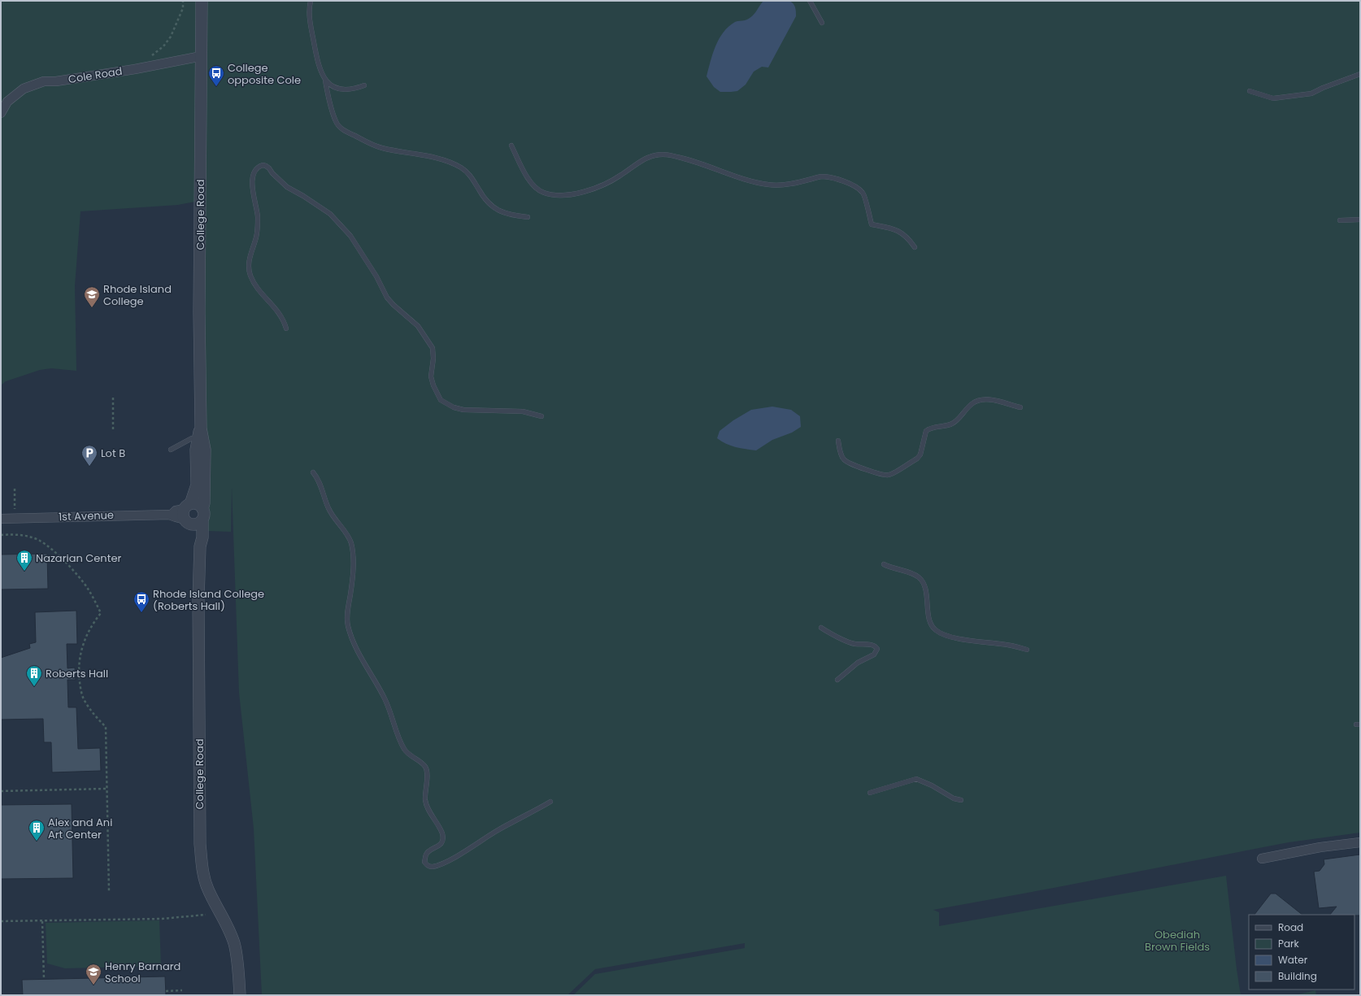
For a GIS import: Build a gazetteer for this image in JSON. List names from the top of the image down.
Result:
{
  "streets": {
    "street": ["Cole Road", "College Road", "1st Avenue"]
  },
  "crossings": [
    ["Cole Road", "College Road"],
    ["College Road", "1st Avenue"]
  ],
  "parks": ["Obediah Brown Fields"],
  "places": {
    "bus stop": ["College opposite Cole", "Rhode Island College (Roberts Hall)"],
    "school or university": ["Rhode Island College", "Henry Barnard School"],
    "parking": ["Lot B"],
    "building": ["Nazarian Center", "Roberts Hall", "Alex and Ani Art Center"]
  },
  "legend": [
    "Road",
    "Park",
    "Water",
    "Building"
  ]
}
